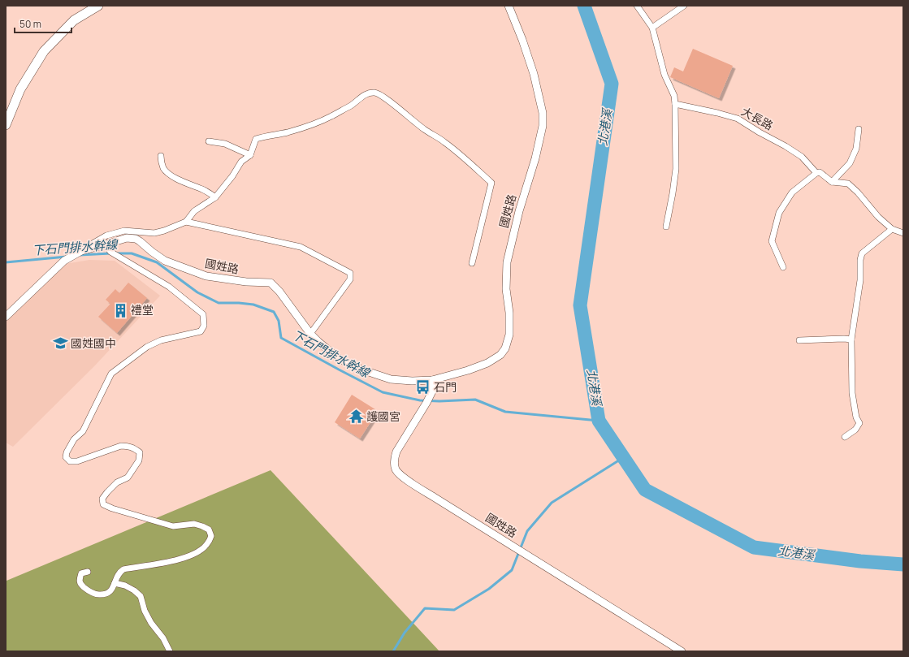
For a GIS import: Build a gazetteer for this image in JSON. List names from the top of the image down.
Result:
{
  "streets": {
    "street": ["大長路", "國姓路"]
  },
  "water": ["北港溪", "下石門排水幹線"],
  "places": {
    "building": ["禮堂"],
    "school or university": ["國姓國中"],
    "bus stop": ["石門"],
    "temple": ["護國宮"]
  },
  "scale_bar": "50 m"
}
